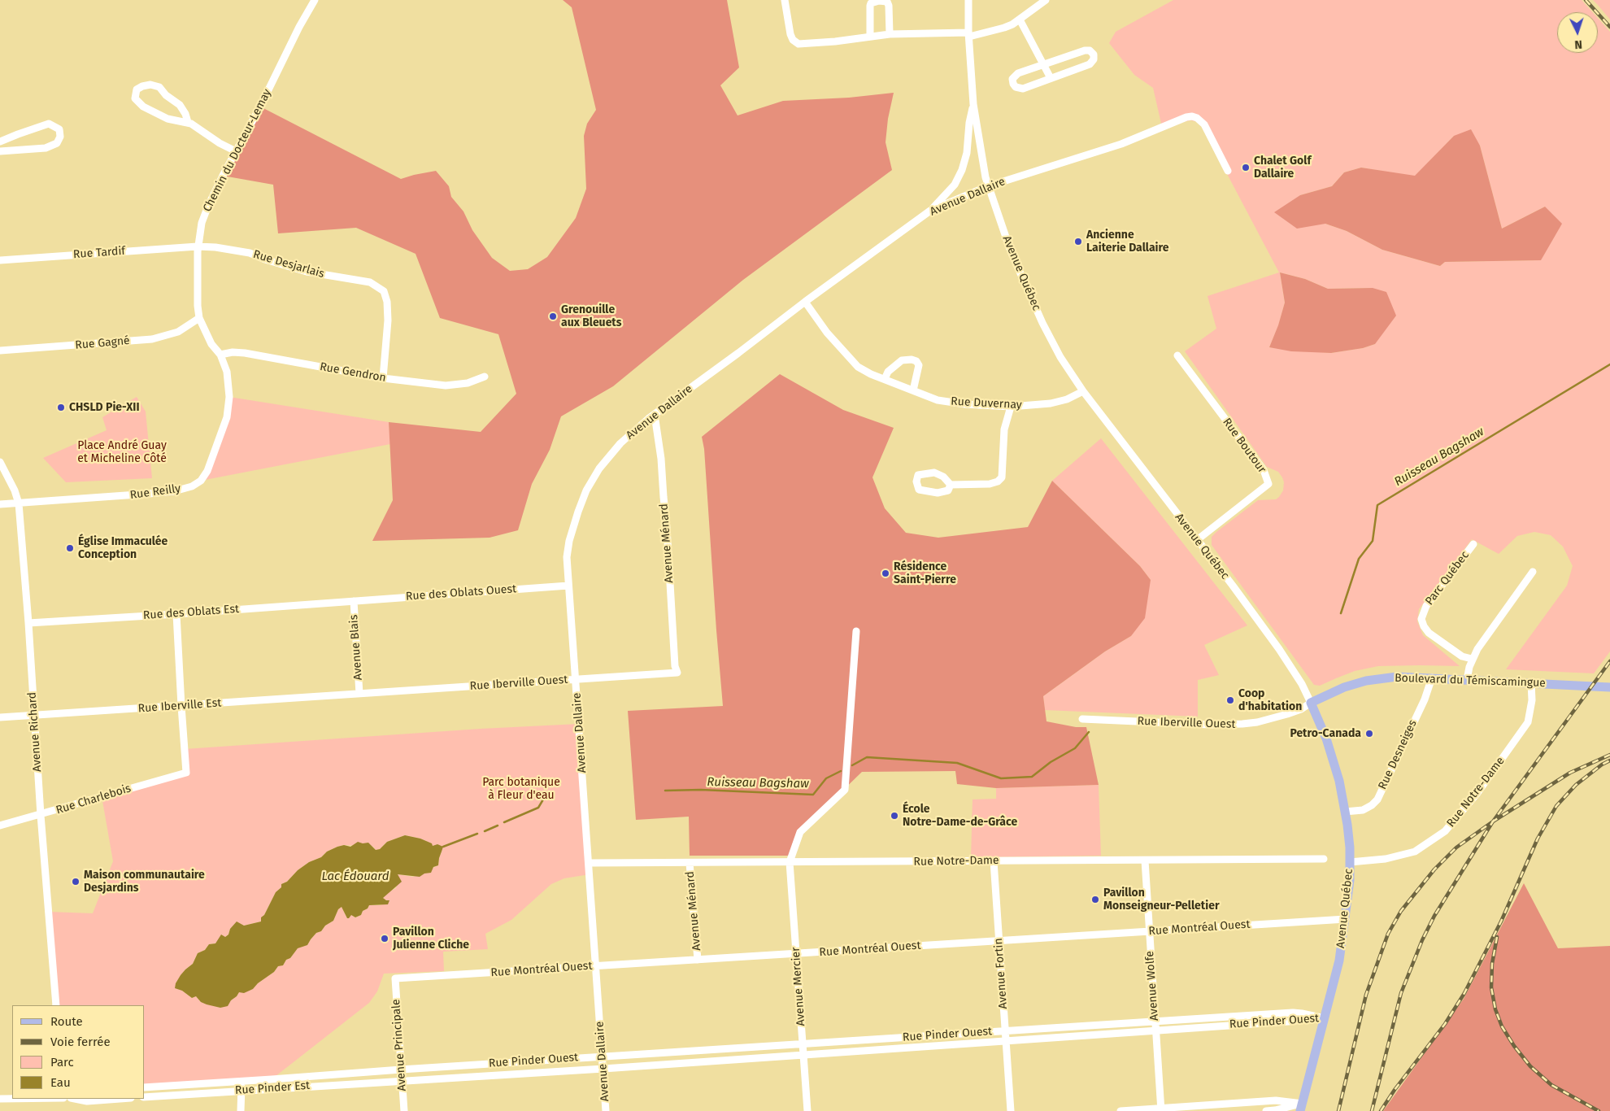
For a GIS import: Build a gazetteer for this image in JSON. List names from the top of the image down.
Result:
{
  "streets": {
    "main road": ["Avenue Québec", "Boulevard du Témiscamingue"],
    "street": [
      "Chemin du Docteur-Lemay",
      "Avenue Dallaire",
      "Rue Tardif",
      "Rue Desjarlais",
      "Rue Gagné",
      "Rue Gendron",
      "Rue Duvernay",
      "Rue Boutour",
      "Rue Reilly",
      "Avenue Ménard",
      "Parc Québec",
      "Rue des Oblats Ouest",
      "Rue des Oblats Est",
      "Avenue Blais",
      "Rue Iberville Ouest",
      "Rue Iberville Est",
      "Avenue Richard",
      "Rue Desneiges",
      "Rue Notre-Dame",
      "Rue Charlebois",
      "Rue Montréal Ouest",
      "Avenue Fortin",
      "Avenue Wolfe",
      "Avenue Mercier",
      "Rue Pinder Ouest",
      "Avenue Principale",
      "Rue Pinder Est"
    ]
  },
  "crossings": [
    ["Chemin du Docteur-Lemay", "Rue Tardif"],
    ["Chemin du Docteur-Lemay", "Rue Desjarlais"],
    ["Chemin du Docteur-Lemay", "Rue Gagné"],
    ["Chemin du Docteur-Lemay", "Rue Gendron"],
    ["Chemin du Docteur-Lemay", "Rue Reilly"],
    ["Avenue Dallaire", "Avenue Québec"],
    ["Avenue Dallaire", "Rue Duvernay"],
    ["Avenue Dallaire", "Avenue Ménard"],
    ["Avenue Dallaire", "Rue des Oblats Ouest"],
    ["Avenue Dallaire", "Rue Iberville Ouest"],
    ["Avenue Dallaire", "Rue Notre-Dame"],
    ["Avenue Dallaire", "Rue Montréal Ouest"],
    ["Avenue Dallaire", "Rue Pinder Ouest"],
    ["Rue Tardif", "Rue Desjarlais"],
    ["Rue Desjarlais", "Rue Gendron"],
    ["Avenue Québec", "Rue Duvernay"],
    ["Avenue Québec", "Rue Boutour"],
    ["Avenue Québec", "Boulevard du Témiscamingue"],
    ["Avenue Québec", "Rue Iberville Ouest"],
    ["Avenue Québec", "Rue Desneiges"],
    ["Avenue Québec", "Rue Notre-Dame"],
    ["Avenue Québec", "Rue Montréal Ouest"],
    ["Avenue Québec", "Rue Pinder Ouest"],
    ["Rue Gendron", "Rue Reilly"],
    ["Rue Reilly", "Avenue Richard"],
    ["Avenue Ménard", "Rue Iberville Ouest"],
    ["Avenue Ménard", "Rue Notre-Dame"],
    ["Avenue Ménard", "Rue Montréal Ouest"],
    ["Rue des Oblats Ouest", "Rue des Oblats Est"],
    ["Rue des Oblats Ouest", "Avenue Blais"],
    ["Rue des Oblats Est", "Avenue Blais"],
    ["Rue des Oblats Est", "Avenue Richard"],
    ["Avenue Blais", "Rue Iberville Ouest"],
    ["Avenue Blais", "Rue Iberville Est"],
    ["Boulevard du Témiscamingue", "Rue Iberville Ouest"],
    ["Boulevard du Témiscamingue", "Rue Desneiges"],
    ["Boulevard du Témiscamingue", "Rue Notre-Dame"],
    ["Rue Iberville Ouest", "Rue Iberville Est"],
    ["Rue Iberville Est", "Avenue Richard"],
    ["Rue Iberville Est", "Rue Charlebois"],
    ["Avenue Richard", "Rue Charlebois"],
    ["Rue Notre-Dame", "Avenue Fortin"],
    ["Rue Notre-Dame", "Avenue Wolfe"],
    ["Rue Notre-Dame", "Avenue Mercier"],
    ["Rue Montréal Ouest", "Avenue Fortin"],
    ["Rue Montréal Ouest", "Avenue Wolfe"],
    ["Rue Montréal Ouest", "Avenue Mercier"],
    ["Rue Montréal Ouest", "Avenue Principale"],
    ["Avenue Fortin", "Rue Pinder Ouest"],
    ["Avenue Wolfe", "Rue Pinder Ouest"],
    ["Avenue Mercier", "Rue Pinder Ouest"],
    ["Rue Pinder Ouest", "Avenue Principale"],
    ["Rue Pinder Ouest", "Rue Pinder Est"],
    ["Avenue Principale", "Rue Pinder Est"]
  ],
  "water": ["Ruisseau Bagshaw", "Lac Édouard"],
  "parks": ["Place André Guay et Micheline Côté", "Parc botanique à Fleur d'eau"],
  "places": [
    "Chalet Golf Dallaire",
    "Ancienne Laiterie Dallaire",
    "Grenouille aux Bleuets",
    "CHSLD Pie-XII",
    "Église Immaculée Conception",
    "Résidence Saint-Pierre",
    "Coop d'habitation",
    "Petro-Canada",
    "École Notre-Dame-de-Grâce",
    "Maison communautaire Desjardins",
    "Pavillon Monseigneur-Pelletier",
    "Pavillon Julienne Cliche"
  ],
  "legend": [
    "Route",
    "Voie ferrée",
    "Parc",
    "Eau"
  ],
  "north": "bottom"
}
